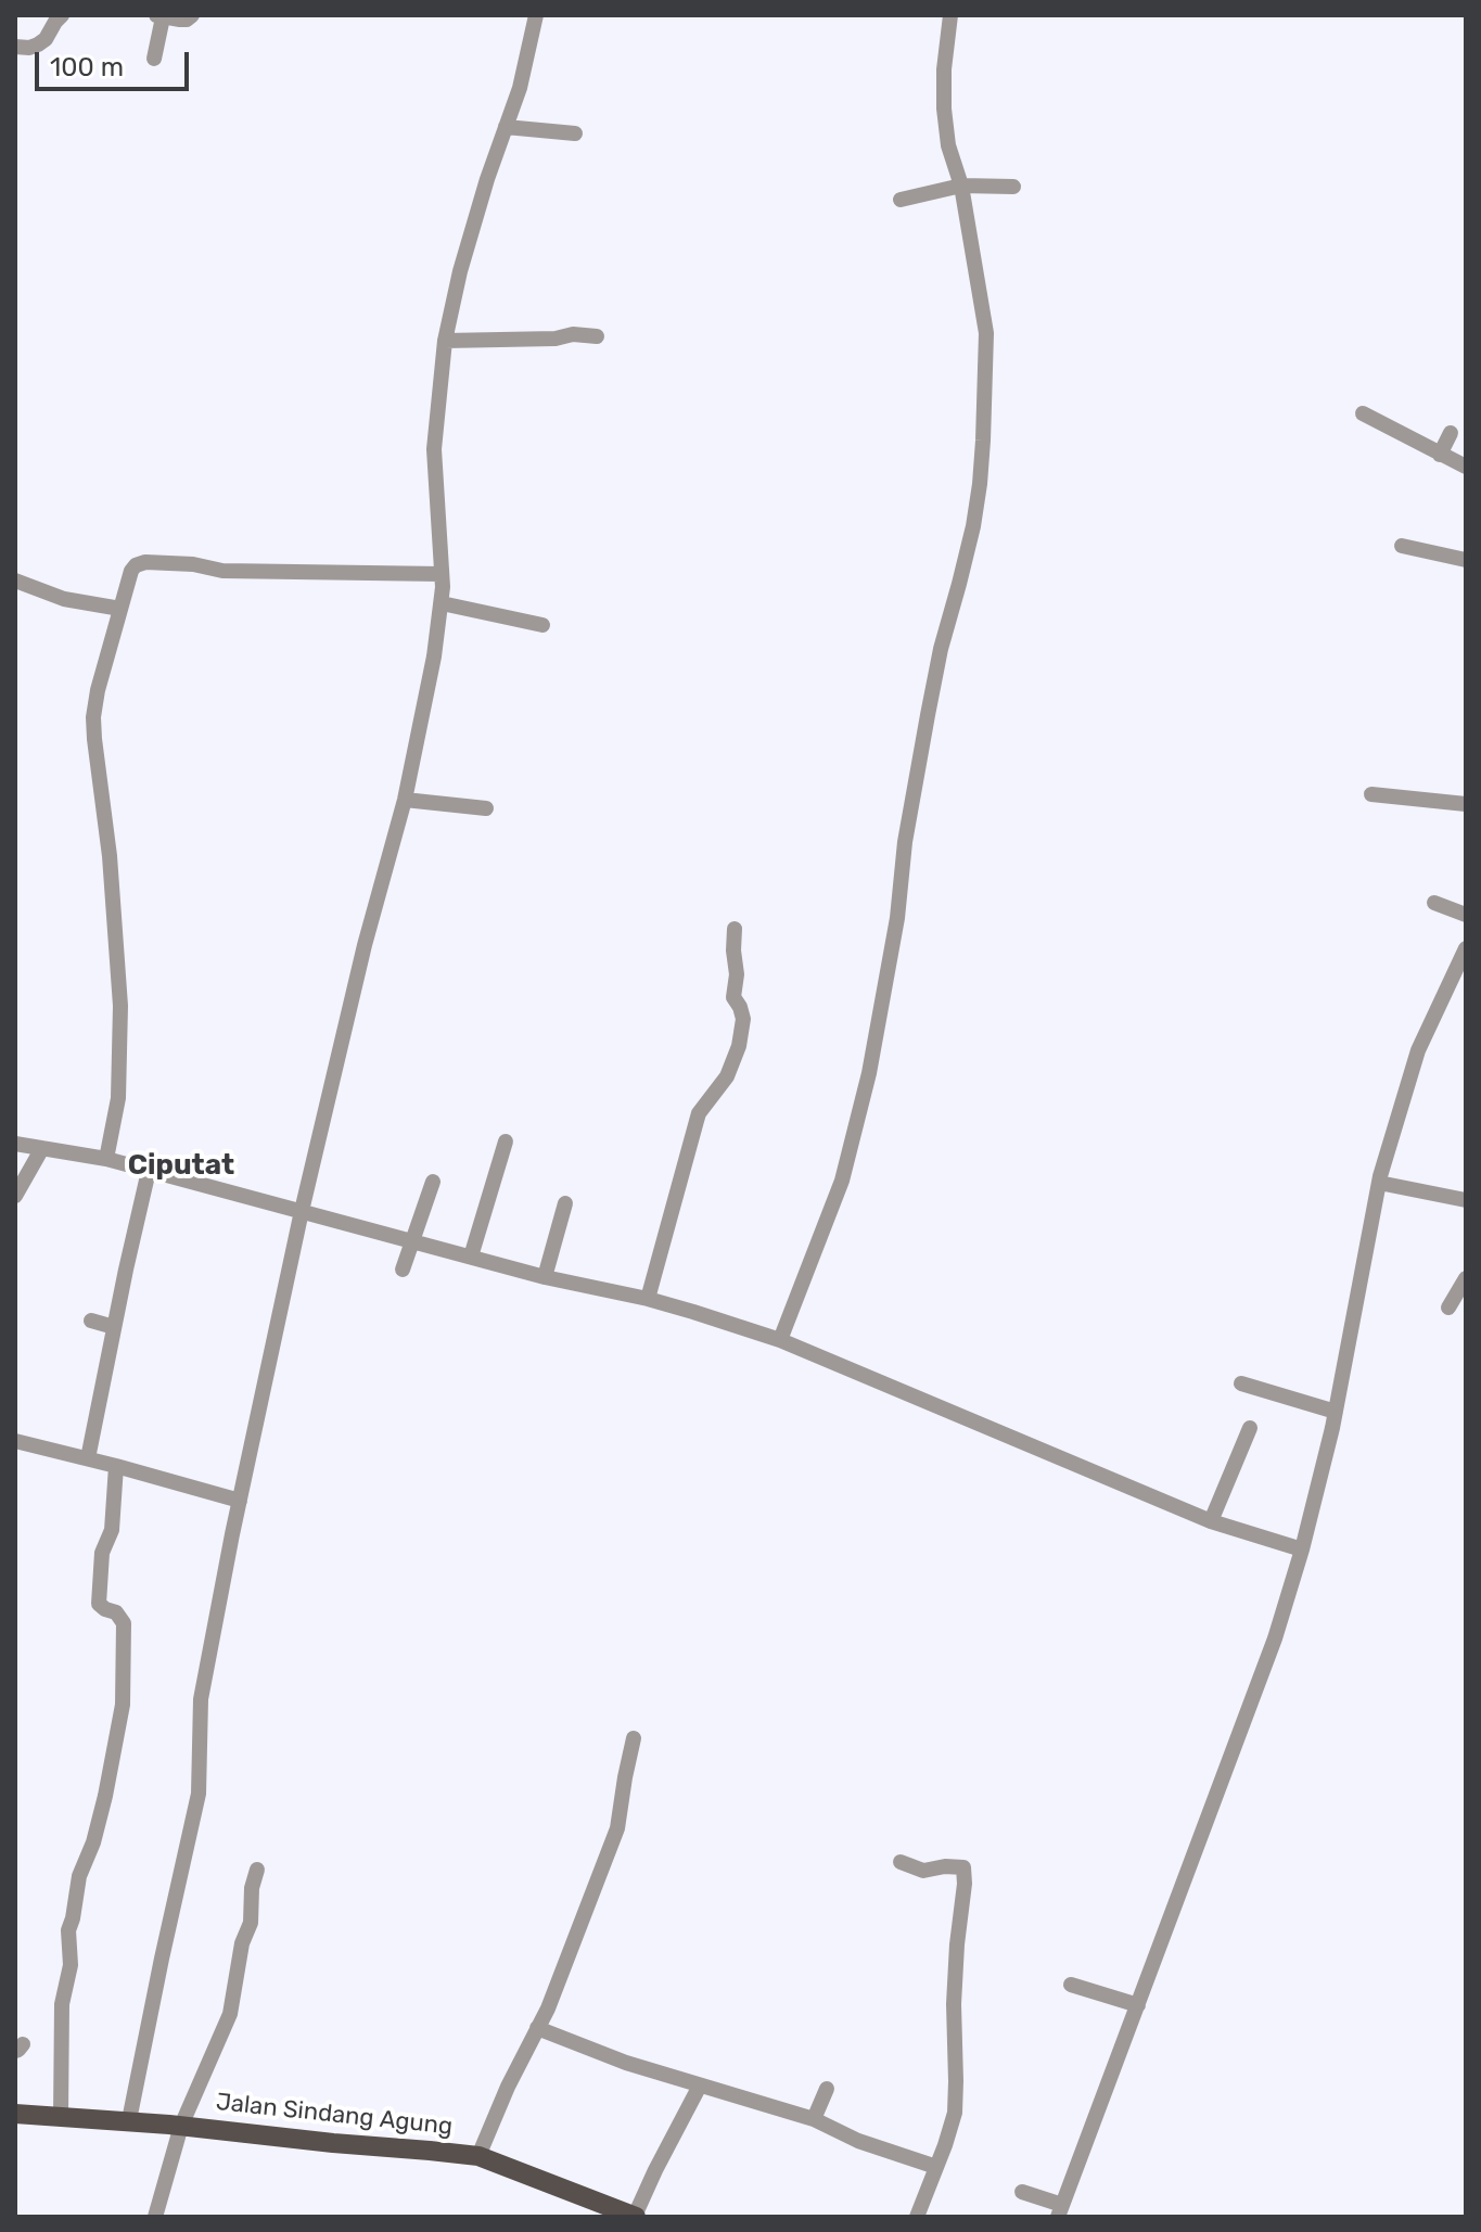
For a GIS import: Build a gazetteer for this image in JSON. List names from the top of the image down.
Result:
{
  "streets": {
    "main road": ["Jalan Sindang Agung"]
  },
  "districts": ["Ciputat"],
  "scale_bar": "100 m"
}
